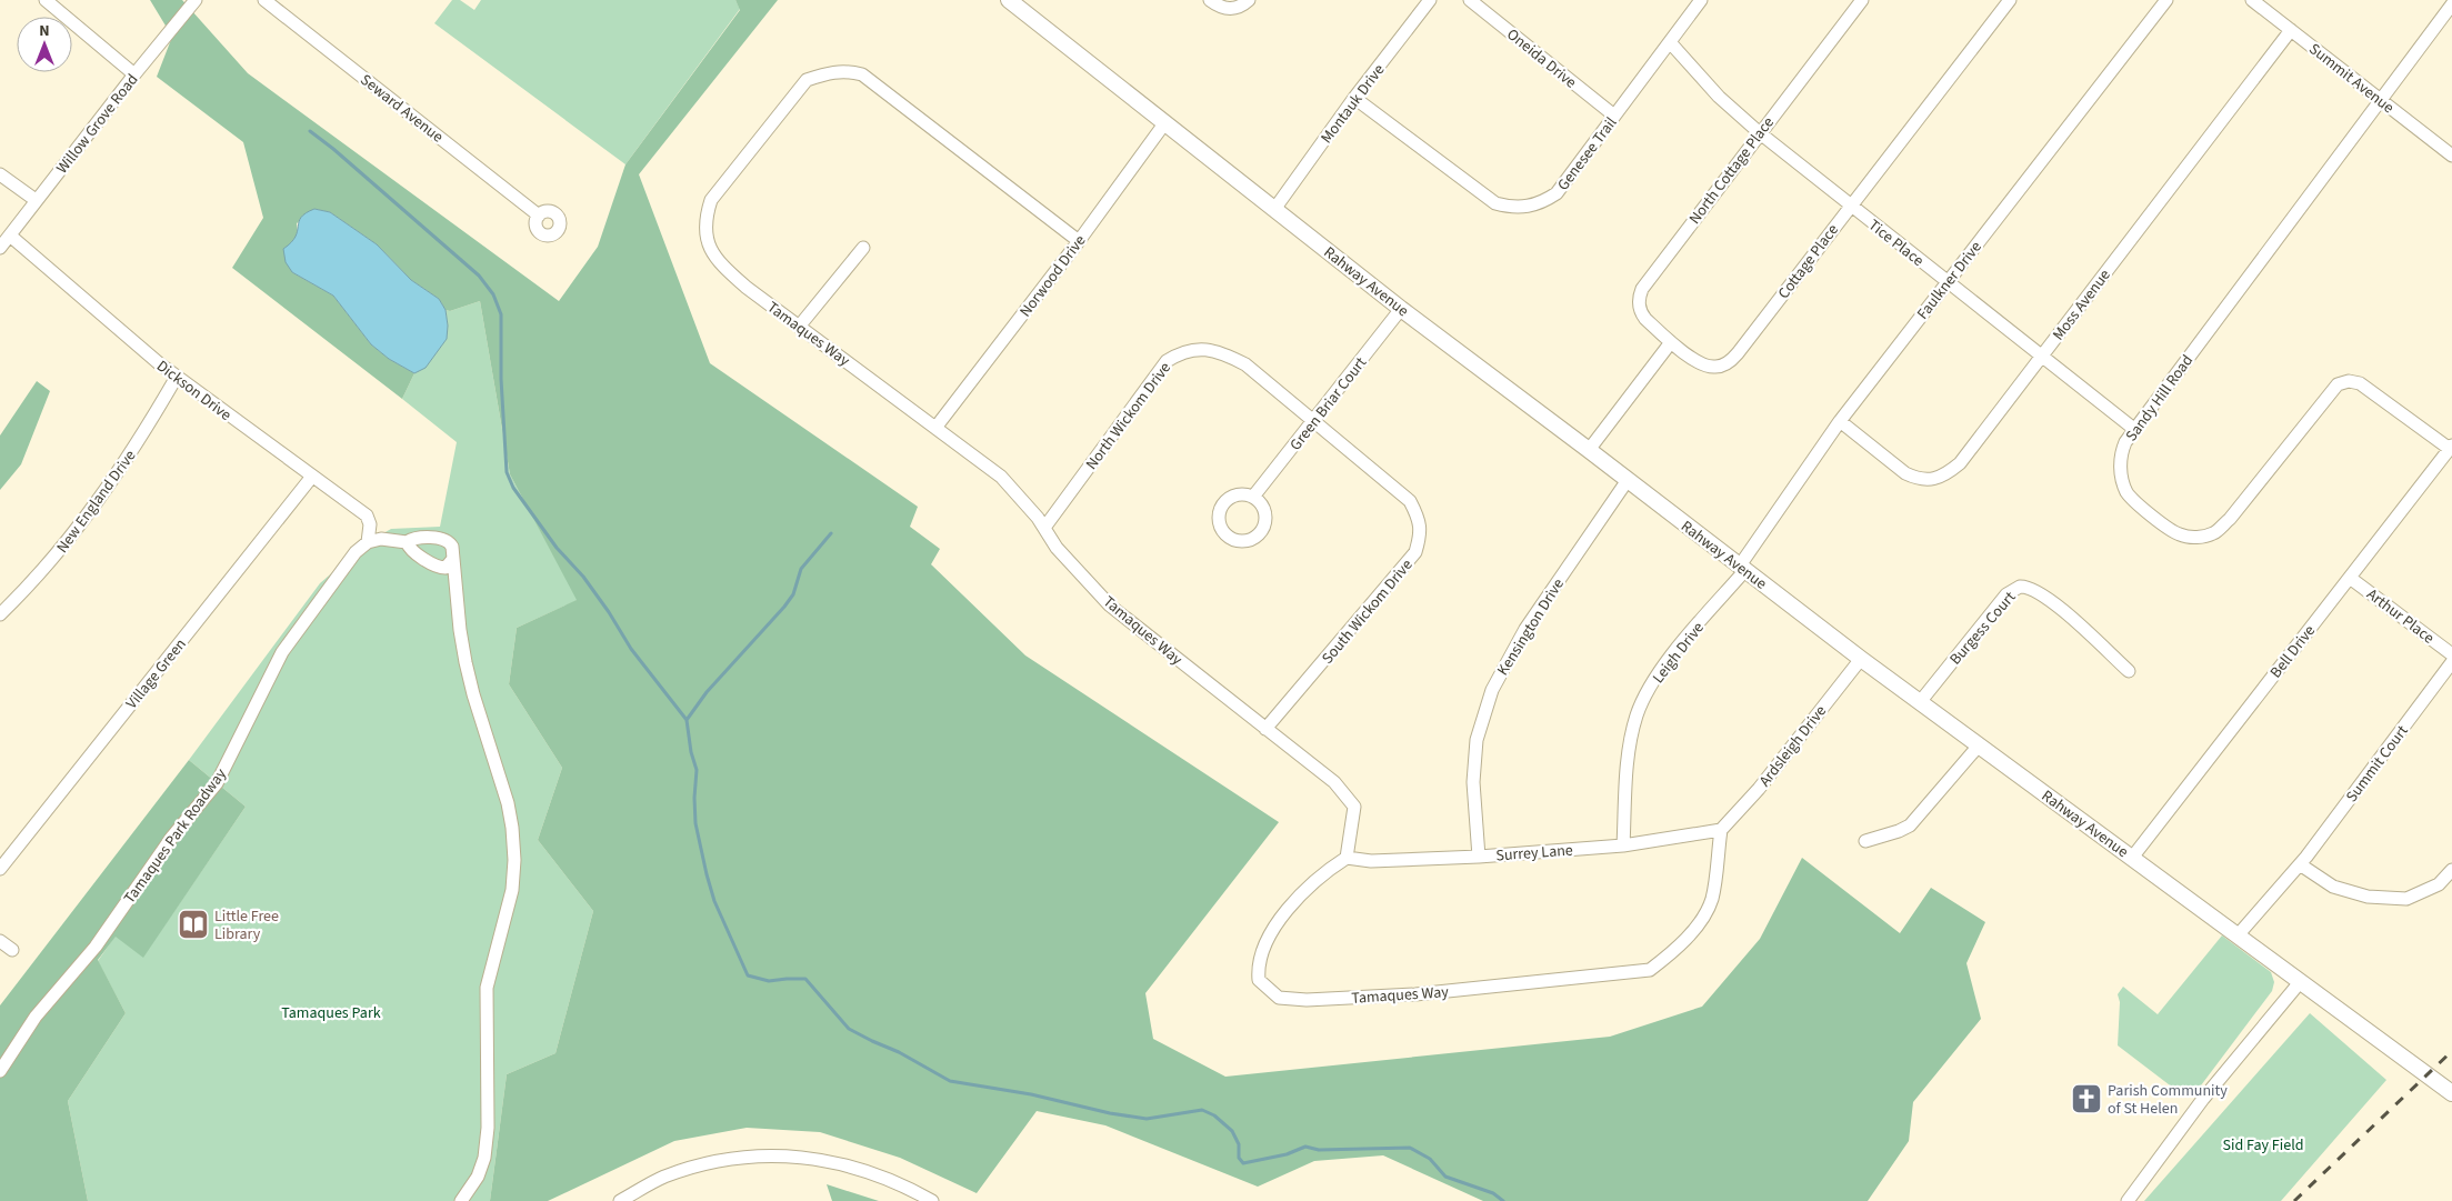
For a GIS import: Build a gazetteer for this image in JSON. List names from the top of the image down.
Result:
{
  "streets": {
    "street": [
      "Oneida Drive",
      "Summit Avenue",
      "Montauk Drive",
      "Seward Avenue",
      "Willow Grove Road",
      "Genesee Trail",
      "North Cottage Place",
      "Tice Place",
      "Cottage Place",
      "Norwood Drive",
      "Faulkner Drive",
      "Rahway Avenue",
      "Moss Avenue",
      "Tamaques Way",
      "Dickson Drive",
      "Sandy Hill Road",
      "Green Briar Court",
      "North Wickom Drive",
      "New England Drive",
      "South Wickom Drive",
      "Arthur Place",
      "Kensington Drive",
      "Burgess Court",
      "Bell Drive",
      "Leigh Drive",
      "Village Green",
      "Ardsleigh Drive",
      "Summit Court",
      "Tamaques Park Roadway",
      "Surrey Lane"
    ]
  },
  "crossings": [
    ["Oneida Drive", "Genesee Trail"],
    ["Summit Avenue", "Moss Avenue"],
    ["Summit Avenue", "Sandy Hill Road"],
    ["Montauk Drive", "Genesee Trail"],
    ["Montauk Drive", "Rahway Avenue"],
    ["Willow Grove Road", "Dickson Drive"],
    ["Genesee Trail", "Tice Place"],
    ["North Cottage Place", "Tice Place"],
    ["North Cottage Place", "Cottage Place"],
    ["Tice Place", "Cottage Place"],
    ["Tice Place", "Faulkner Drive"],
    ["Tice Place", "Moss Avenue"],
    ["Tice Place", "Sandy Hill Road"],
    ["Norwood Drive", "Rahway Avenue"],
    ["Norwood Drive", "Tamaques Way"],
    ["Faulkner Drive", "Rahway Avenue"],
    ["Faulkner Drive", "Moss Avenue"],
    ["Faulkner Drive", "Leigh Drive"],
    ["Rahway Avenue", "Green Briar Court"],
    ["Rahway Avenue", "Kensington Drive"],
    ["Rahway Avenue", "Burgess Court"],
    ["Rahway Avenue", "Bell Drive"],
    ["Rahway Avenue", "Leigh Drive"],
    ["Rahway Avenue", "Ardsleigh Drive"],
    ["Rahway Avenue", "Summit Court"],
    ["Tamaques Way", "North Wickom Drive"],
    ["Tamaques Way", "South Wickom Drive"],
    ["Tamaques Way", "Ardsleigh Drive"],
    ["Tamaques Way", "Surrey Lane"],
    ["Dickson Drive", "New England Drive"],
    ["Dickson Drive", "Village Green"],
    ["Dickson Drive", "Tamaques Park Roadway"],
    ["Sandy Hill Road", "Bell Drive"],
    ["Green Briar Court", "North Wickom Drive"],
    ["Green Briar Court", "South Wickom Drive"],
    ["North Wickom Drive", "South Wickom Drive"],
    ["Arthur Place", "Bell Drive"],
    ["Kensington Drive", "Surrey Lane"],
    ["Leigh Drive", "Surrey Lane"],
    ["Ardsleigh Drive", "Surrey Lane"]
  ],
  "parks": ["Tamaques Park", "Sid Fay Field"],
  "places": {
    "library": ["Little Free Library"],
    "church": ["Parish Community of St Helen"]
  },
  "north": "top"
}
